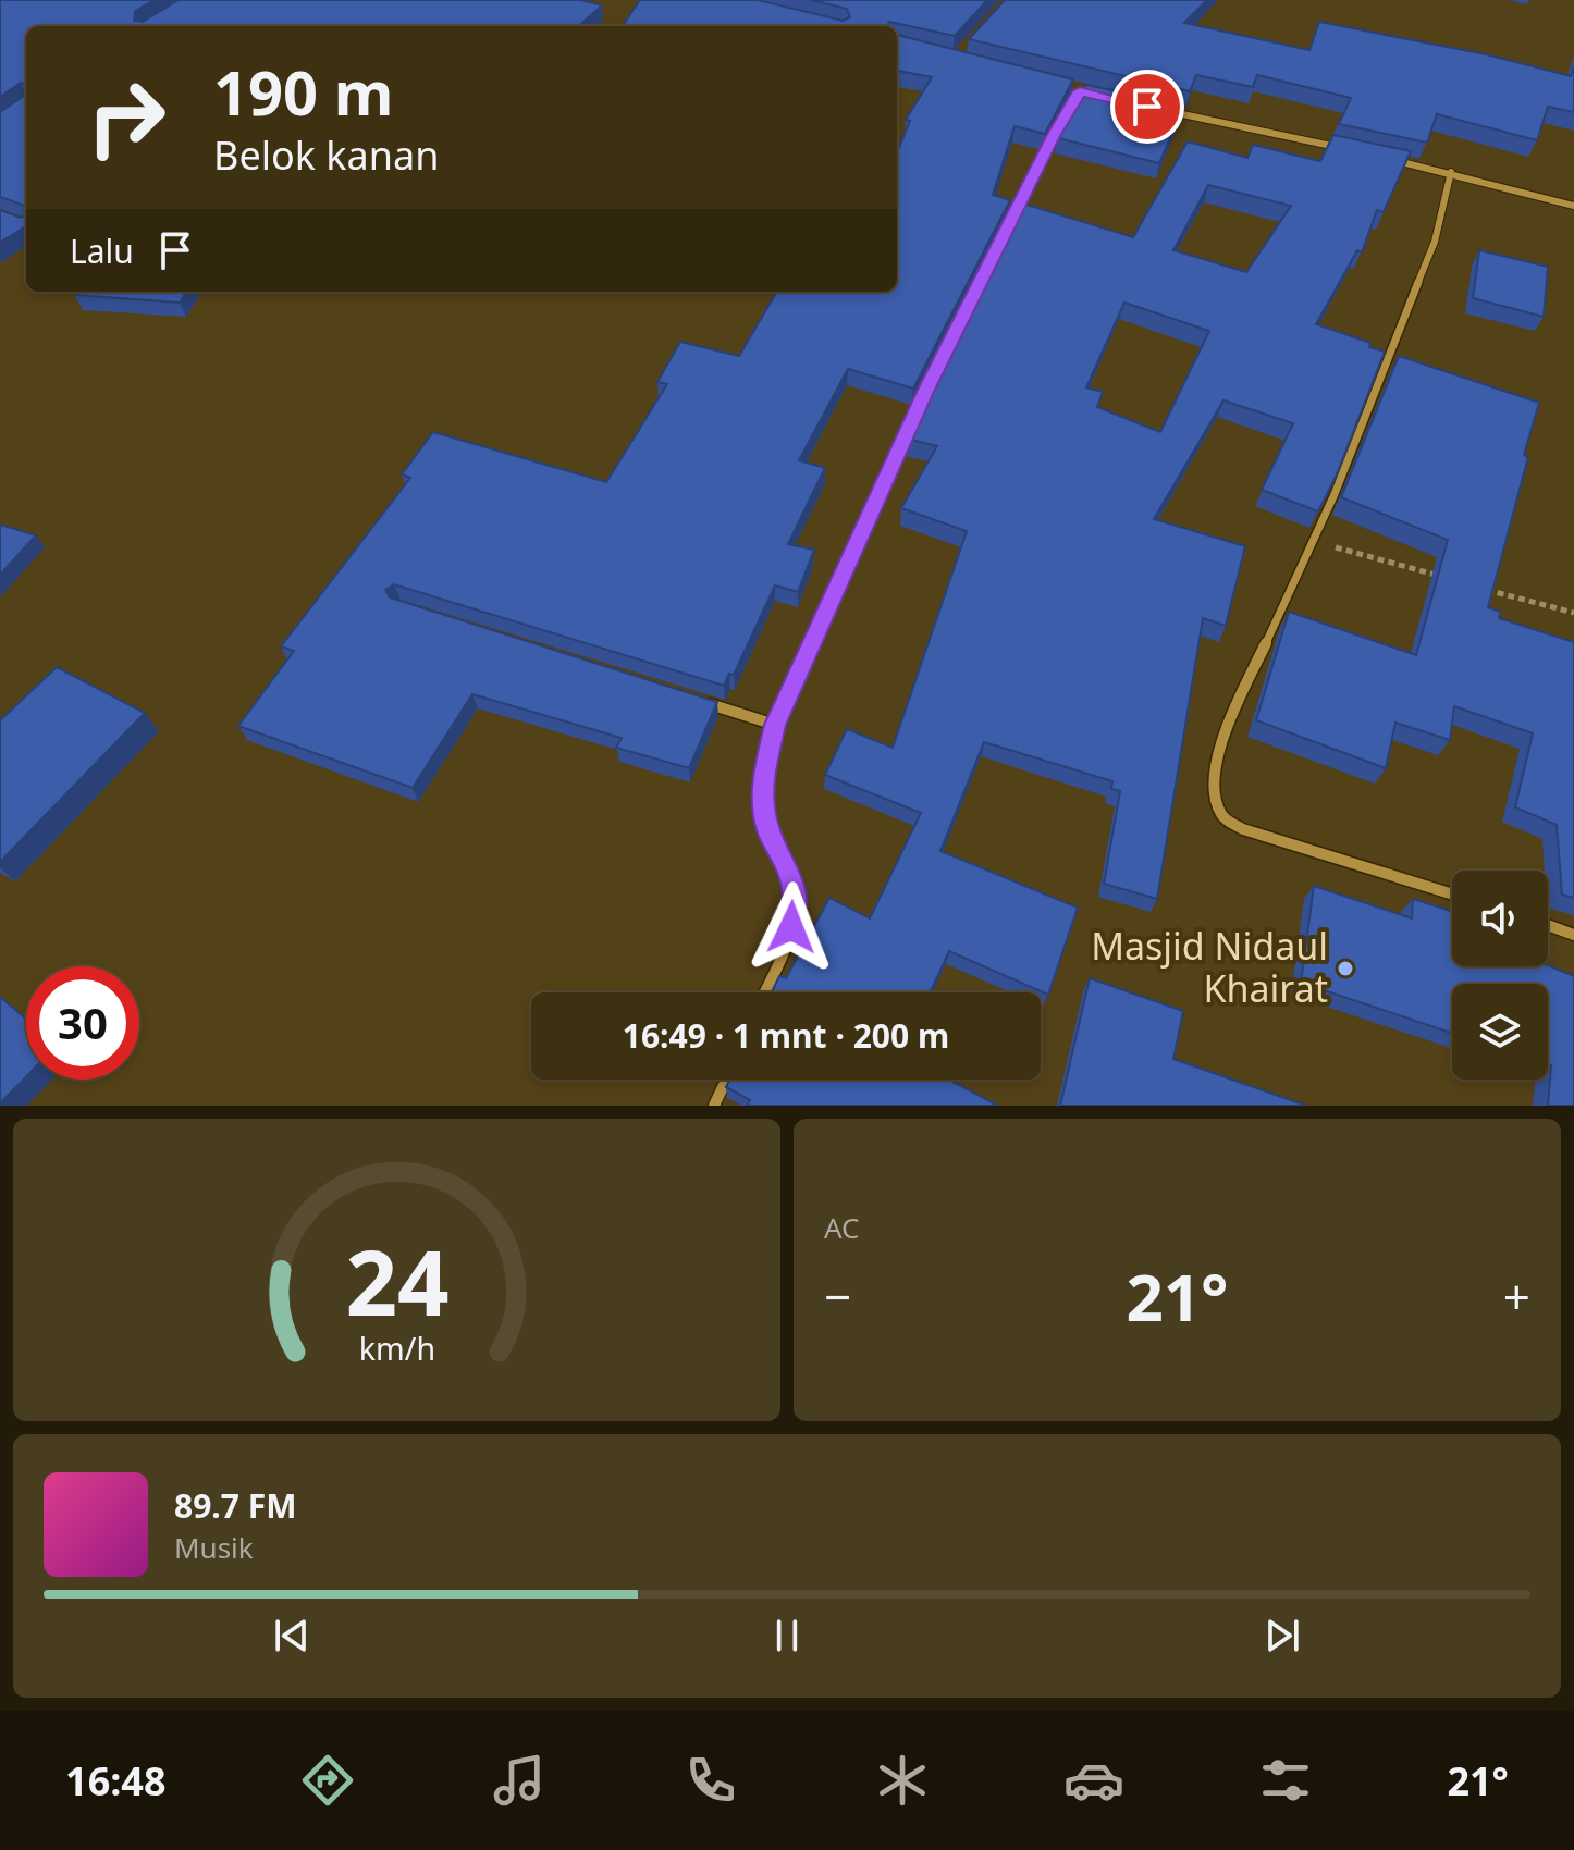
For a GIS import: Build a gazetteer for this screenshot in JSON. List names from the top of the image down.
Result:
{
  "places": ["Masjid Nidaul Khairat"],
  "page": {
    "turn": ["190 m", "Belok kanan"],
    "then": "Lalu",
    "limit": "30",
    "trip": "16:49 · 1 mnt · 200 m",
    "tile": "AC",
    "heat": ["−", "21°", "+"],
    "song": ["89.7 FM", "Musik"],
    "tabs": ["16:48", "21°"],
    "gauge": ["24", "km/h"]
  }
}
